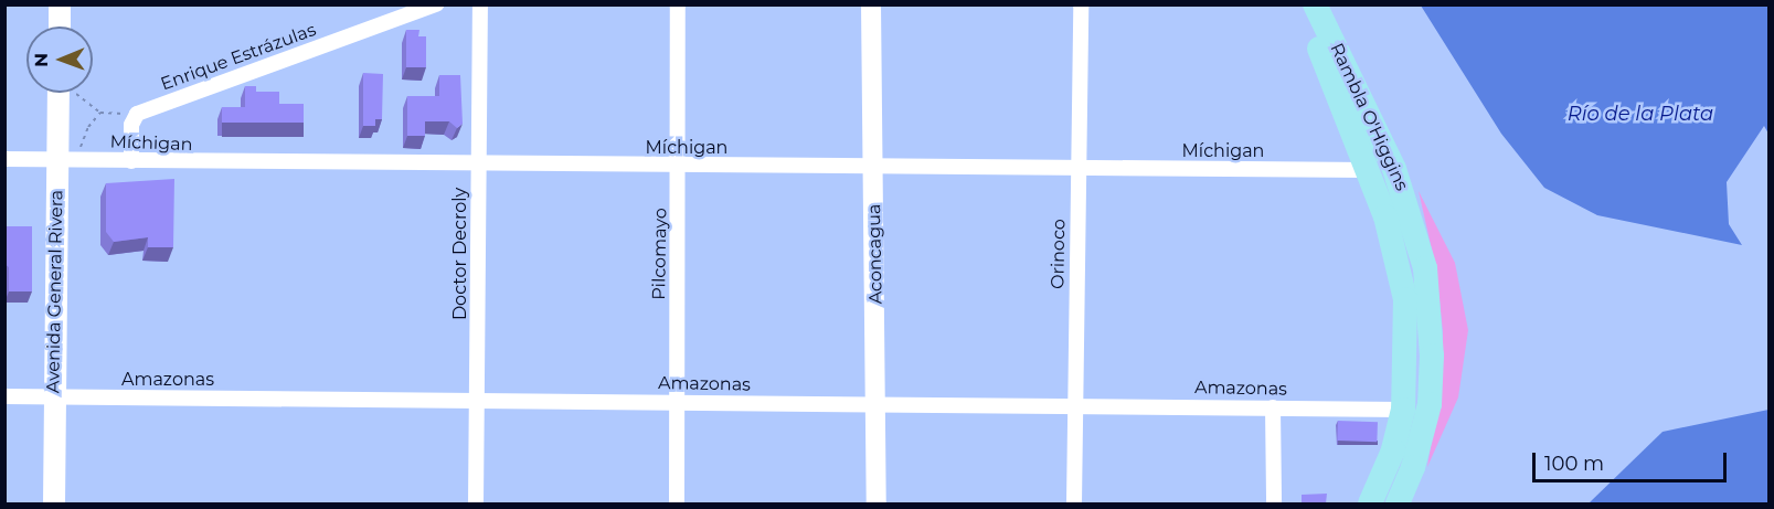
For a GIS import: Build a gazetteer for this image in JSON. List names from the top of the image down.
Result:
{
  "streets": {
    "main road": ["Rambla O'Higgins", "Avenida General Rivera"],
    "street": [
      "Enrique Estrázulas",
      "Míchigan",
      "Doctor Decroly",
      "Pilcomayo",
      "Aconcagua",
      "Orinoco",
      "Amazonas"
    ]
  },
  "crossings": [
    ["Rambla O'Higgins", "Míchigan"],
    ["Rambla O'Higgins", "Amazonas"],
    ["Míchigan", "Doctor Decroly"],
    ["Míchigan", "Pilcomayo"],
    ["Míchigan", "Aconcagua"],
    ["Míchigan", "Orinoco"],
    ["Míchigan", "Avenida General Rivera"],
    ["Doctor Decroly", "Amazonas"],
    ["Pilcomayo", "Amazonas"],
    ["Aconcagua", "Amazonas"],
    ["Orinoco", "Amazonas"],
    ["Avenida General Rivera", "Amazonas"]
  ],
  "water": ["Río de la Plata"],
  "scale_bar": "100 m",
  "north": "left"
}
